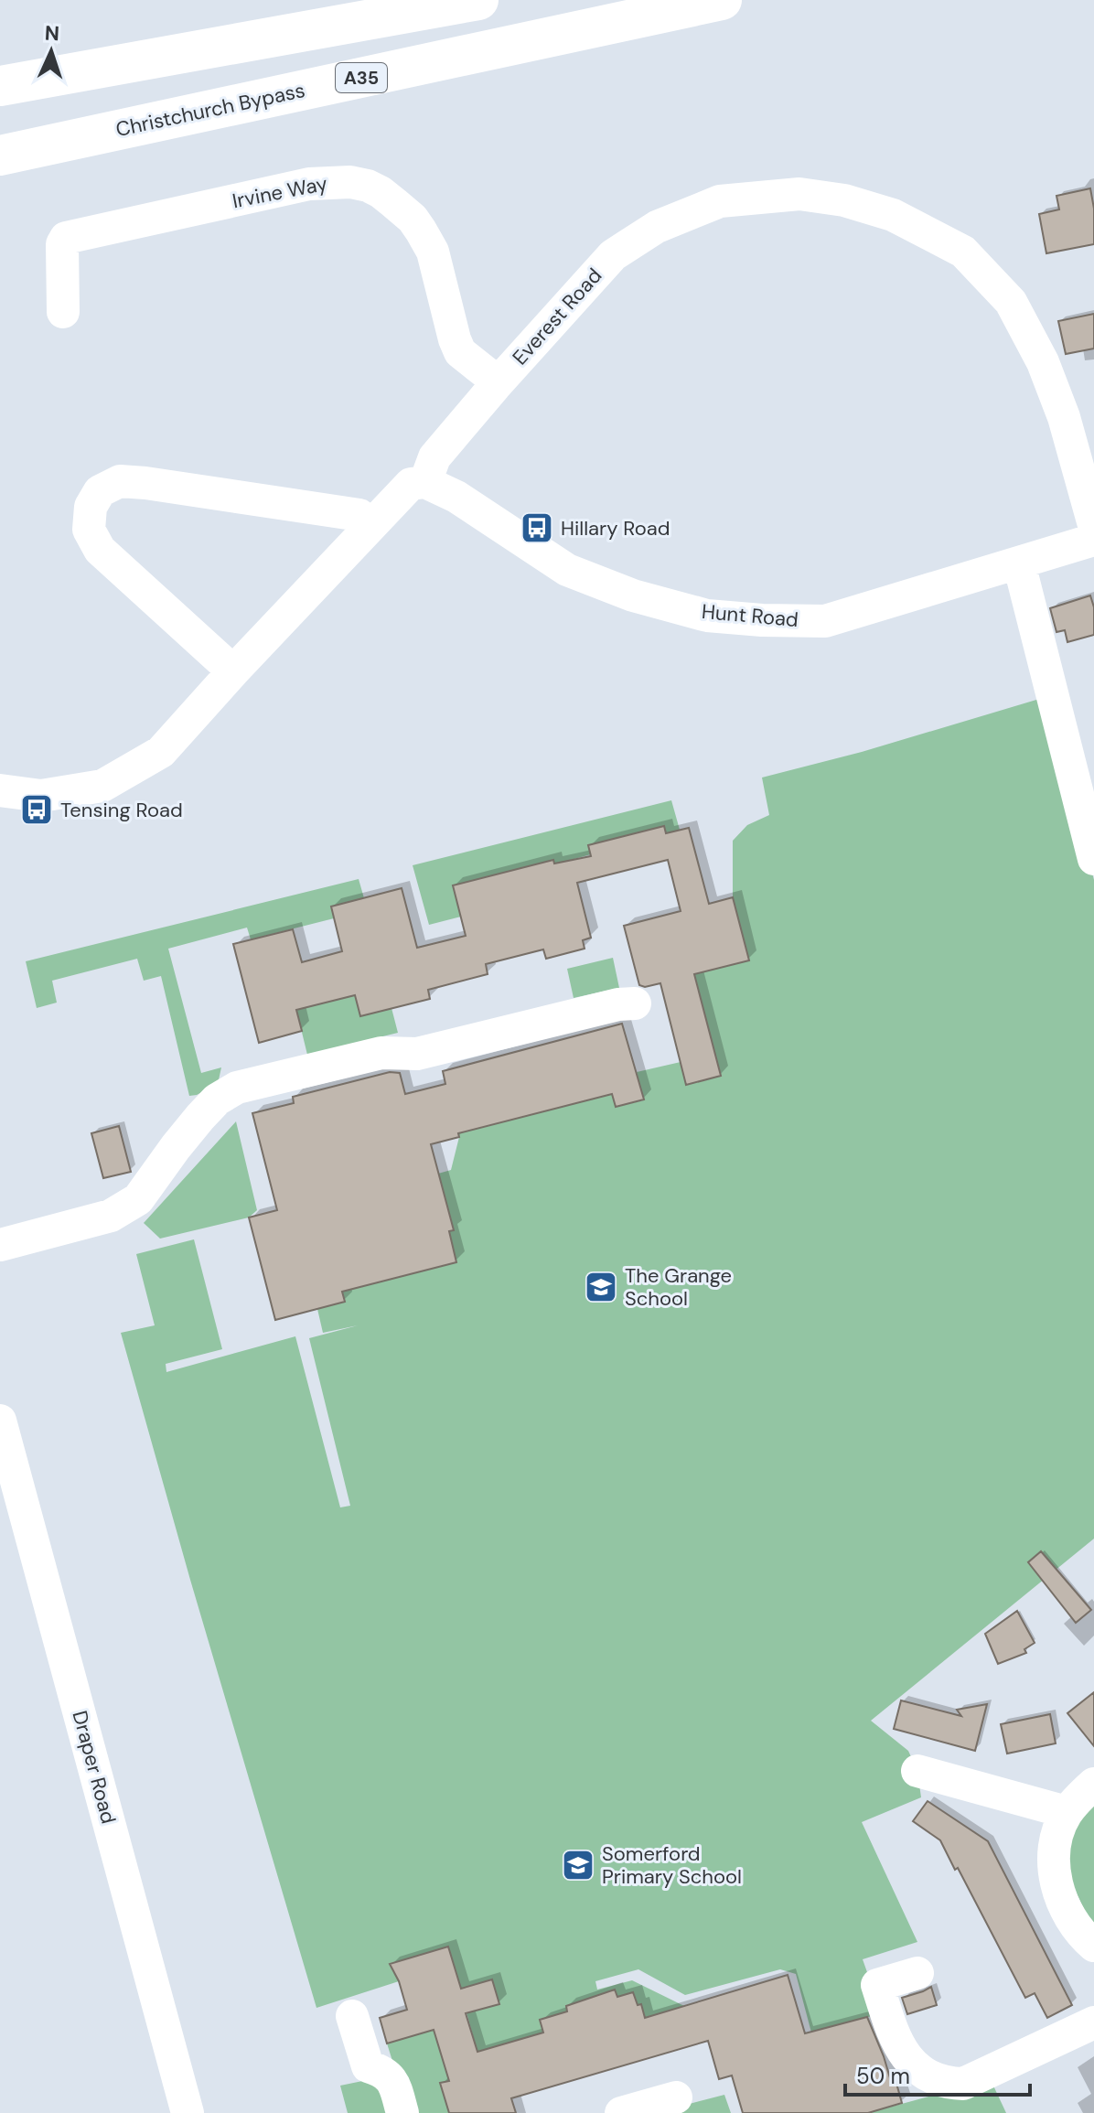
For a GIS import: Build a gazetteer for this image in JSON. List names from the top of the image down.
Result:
{
  "streets": {
    "main road": ["A35", "Christchurch Bypass"],
    "street": [
      "Irvine Way",
      "Everest Road",
      "Hunt Road",
      "Draper Road"
    ]
  },
  "crossings": [
    ["Irvine Way", "Everest Road"],
    ["Everest Road", "Hunt Road"]
  ],
  "places": {
    "bus stop": ["Hillary Road", "Tensing Road"],
    "school or university": ["The Grange School", "Somerford Primary School"]
  },
  "scale_bar": "50 m",
  "north": "top"
}
